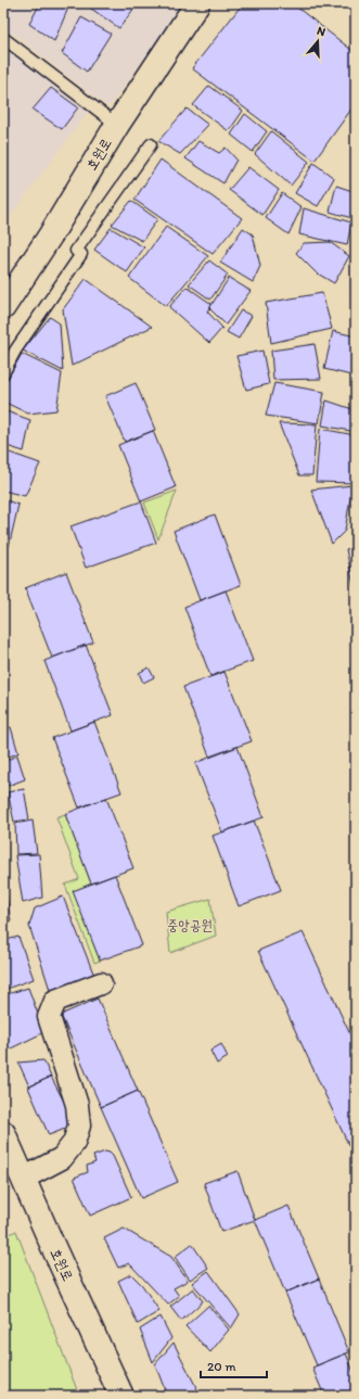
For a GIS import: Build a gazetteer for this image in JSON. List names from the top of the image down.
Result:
{
  "streets": {
    "street": ["호원로"]
  },
  "parks": ["중앙공원"],
  "scale_bar": "20 m",
  "north": "top"
}
